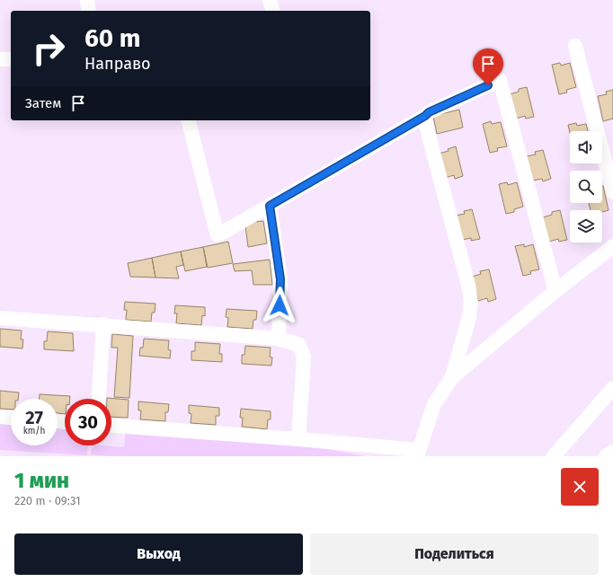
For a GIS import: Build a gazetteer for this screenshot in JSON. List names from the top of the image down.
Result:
{
  "page": {
    "turn": ["60 m", "Направо"],
    "then": "Затем",
    "speed": "27 km/h",
    "limit": "30",
    "heading": ["1 мин", "220 m · 09:31"],
    "buttons": ["Выход", "Поделиться"]
  }
}
